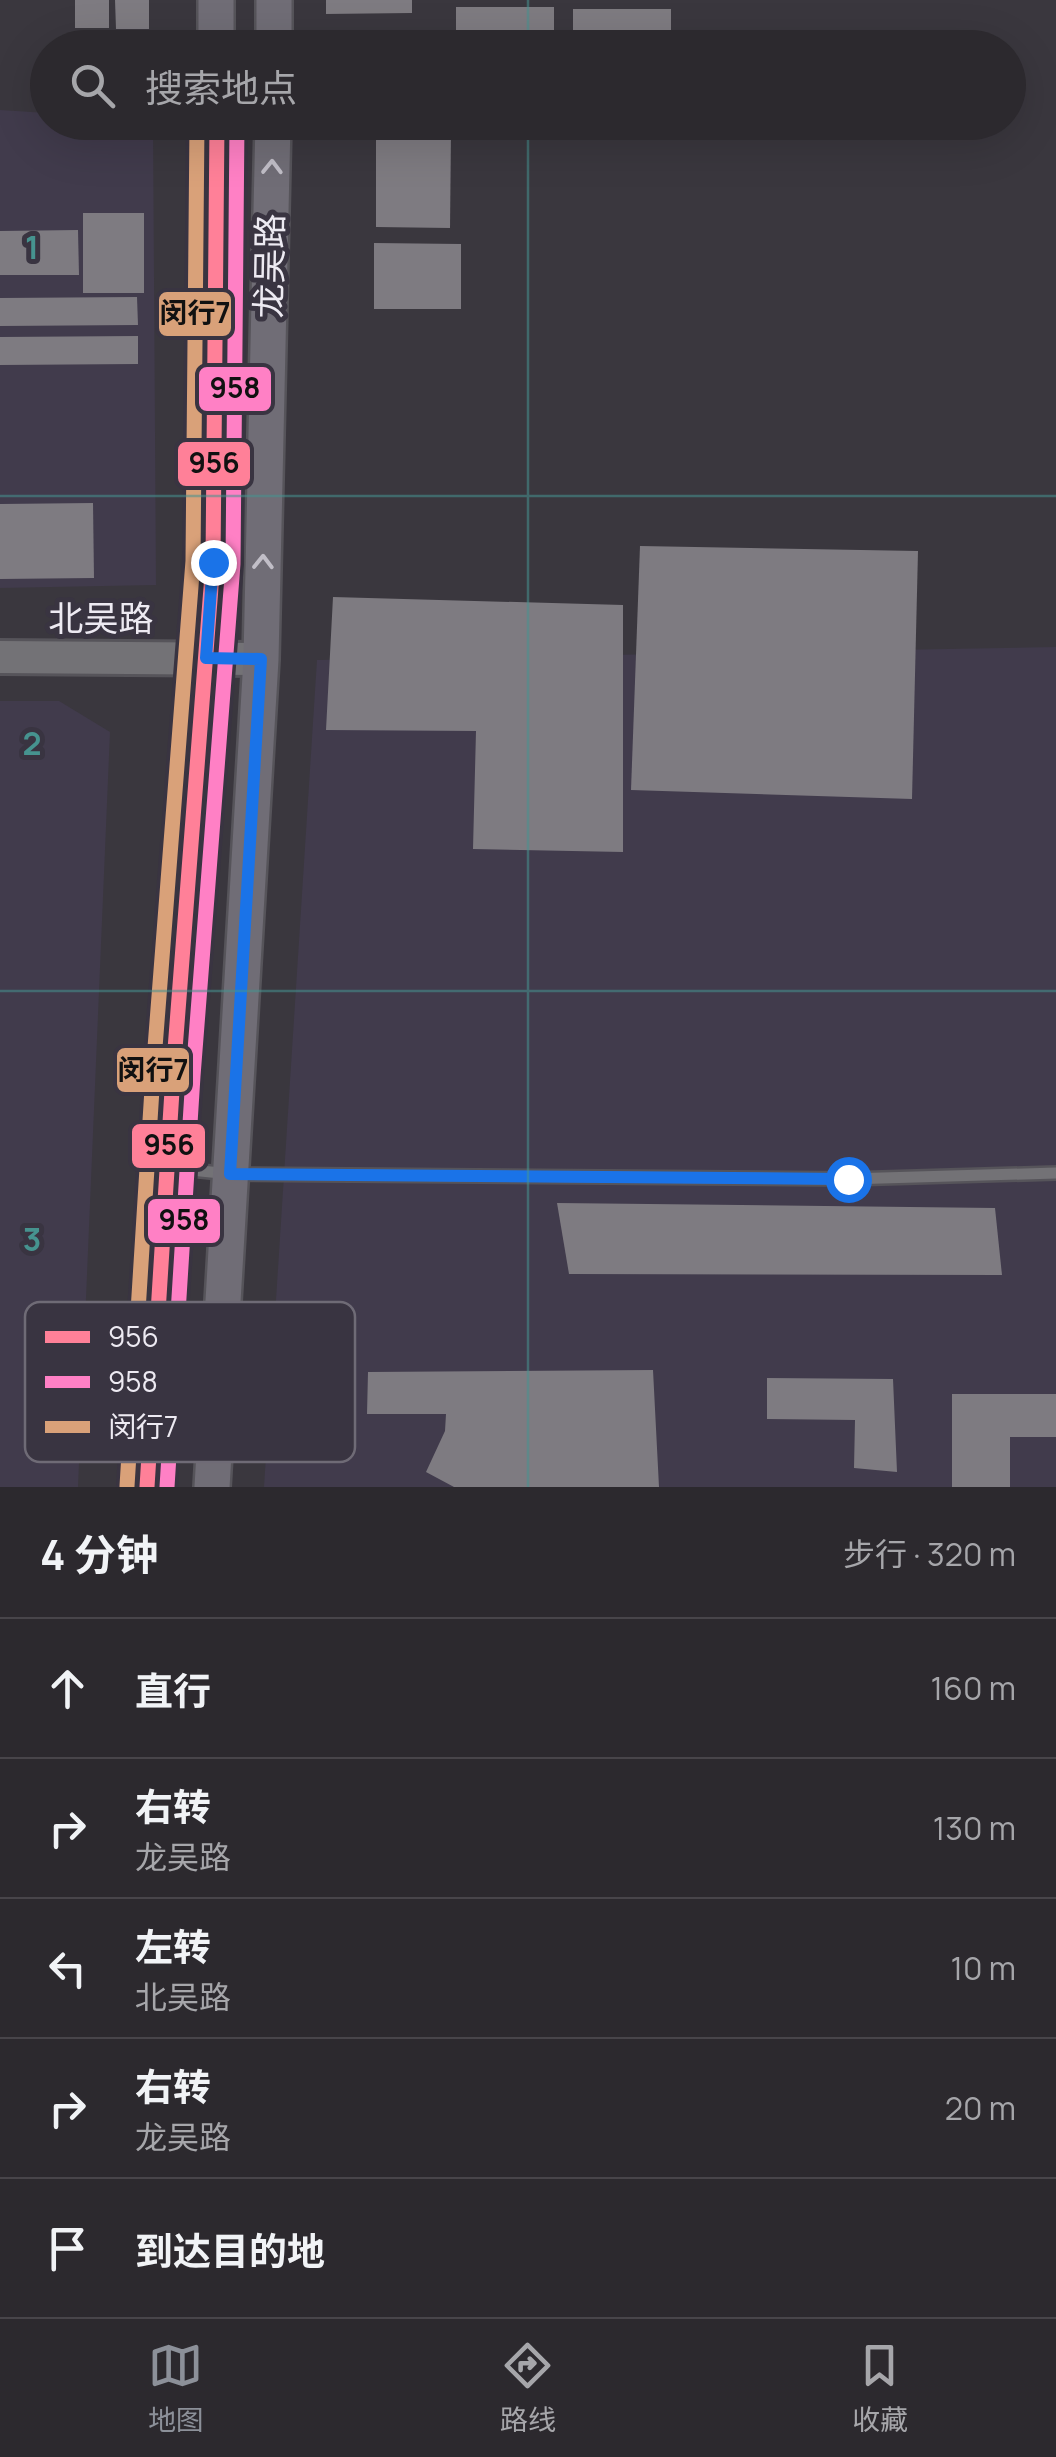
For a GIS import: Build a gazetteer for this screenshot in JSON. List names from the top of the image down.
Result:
{
  "streets": {
    "main road": ["龙吴路", "北吴路"]
  },
  "crossings": [
    ["龙吴路", "北吴路"]
  ],
  "lines": ["transit line 956", "transit line 958", "transit line 闵行7"],
  "legend": ["956", "958", "闵行7"],
  "page": {
    "search": "搜索地点",
    "heading": ["4 分钟", "步行 · 320 m"],
    "list": [
      ["直行", "160 m"],
      ["右转", "龙吴路", "130 m"],
      ["左转", "北吴路", "10 m"],
      ["右转", "龙吴路", "20 m"],
      "到达目的地"
    ],
    "nav": ["地图", "路线", "收藏"]
  },
  "grid": {
    "rows": ["1", "2", "3"]
  }
}
